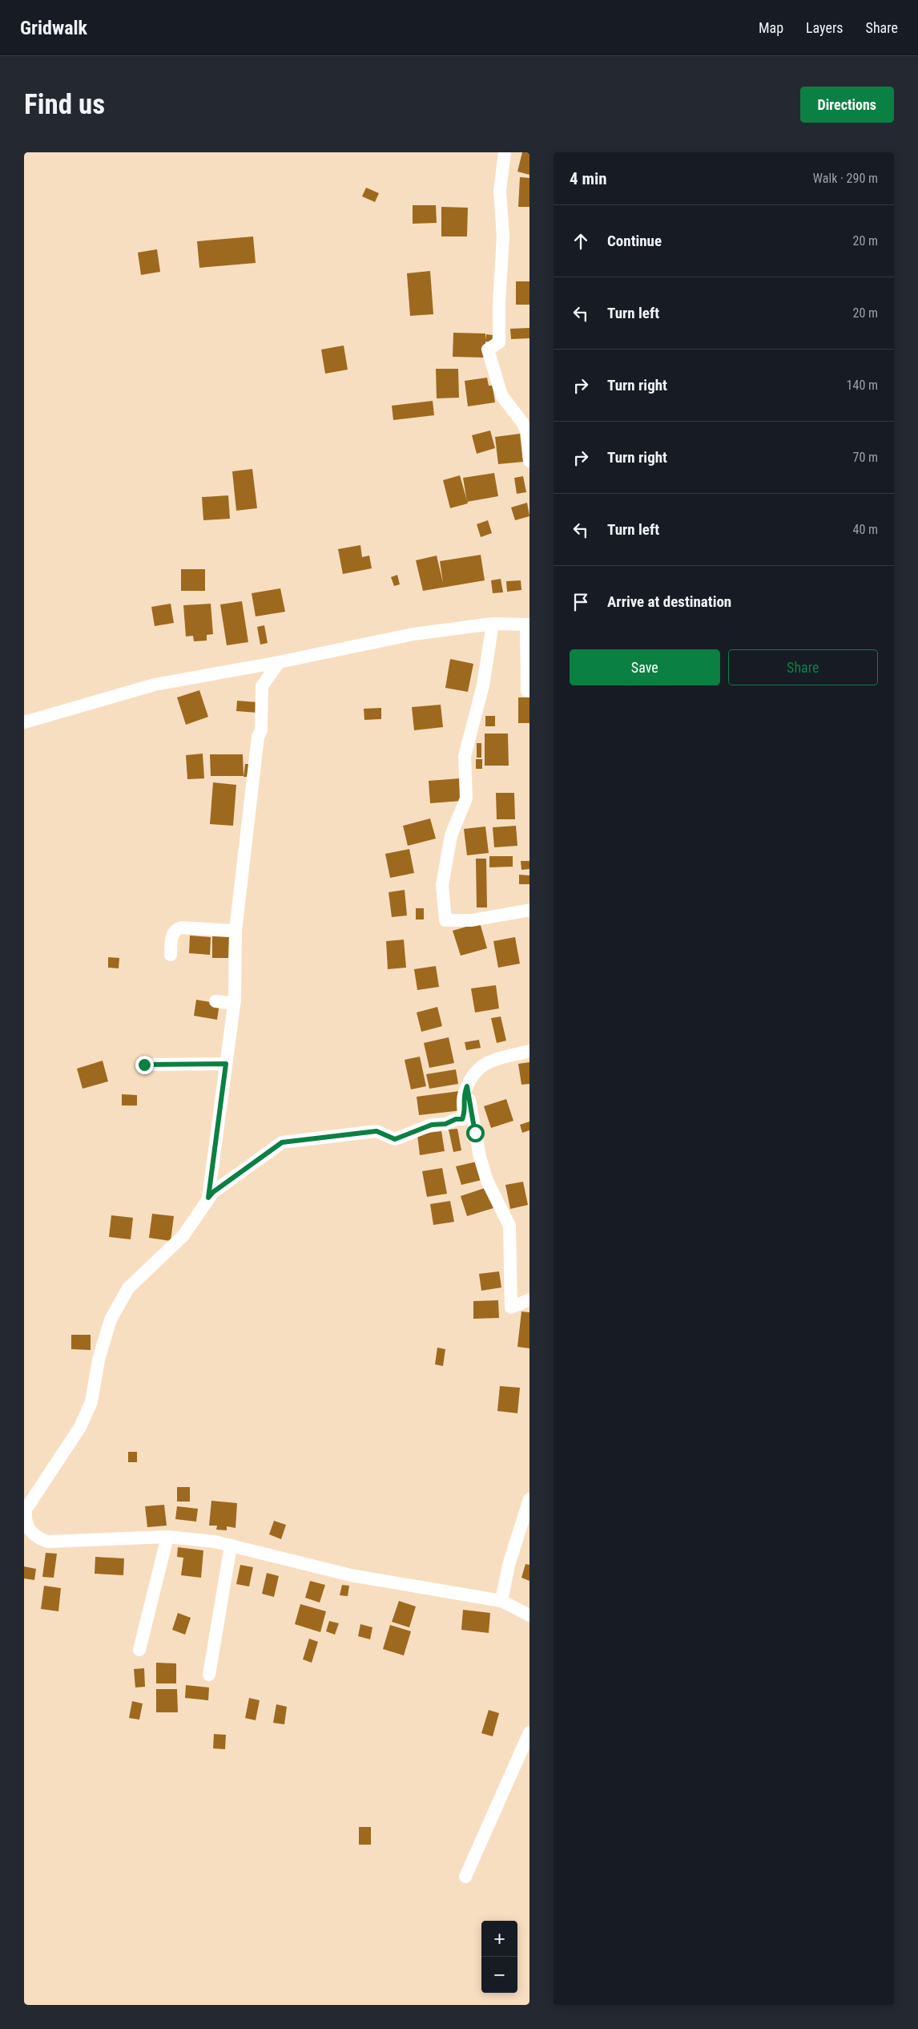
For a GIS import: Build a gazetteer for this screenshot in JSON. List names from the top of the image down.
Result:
{
  "page": {
    "header": "Gridwalk",
    "nav": ["Map", "Layers", "Share"],
    "buttons": [
      "Directions",
      ["Save", "Share"]
    ],
    "title": "Find us",
    "heading": ["4 min", "Walk · 290 m"],
    "list": [
      ["Continue", "20 m"],
      ["Turn left", "20 m"],
      ["Turn right", "140 m"],
      ["Turn right", "70 m"],
      ["Turn left", "40 m"],
      "Arrive at destination"
    ],
    "map_buttons": ["+", "−"]
  }
}
